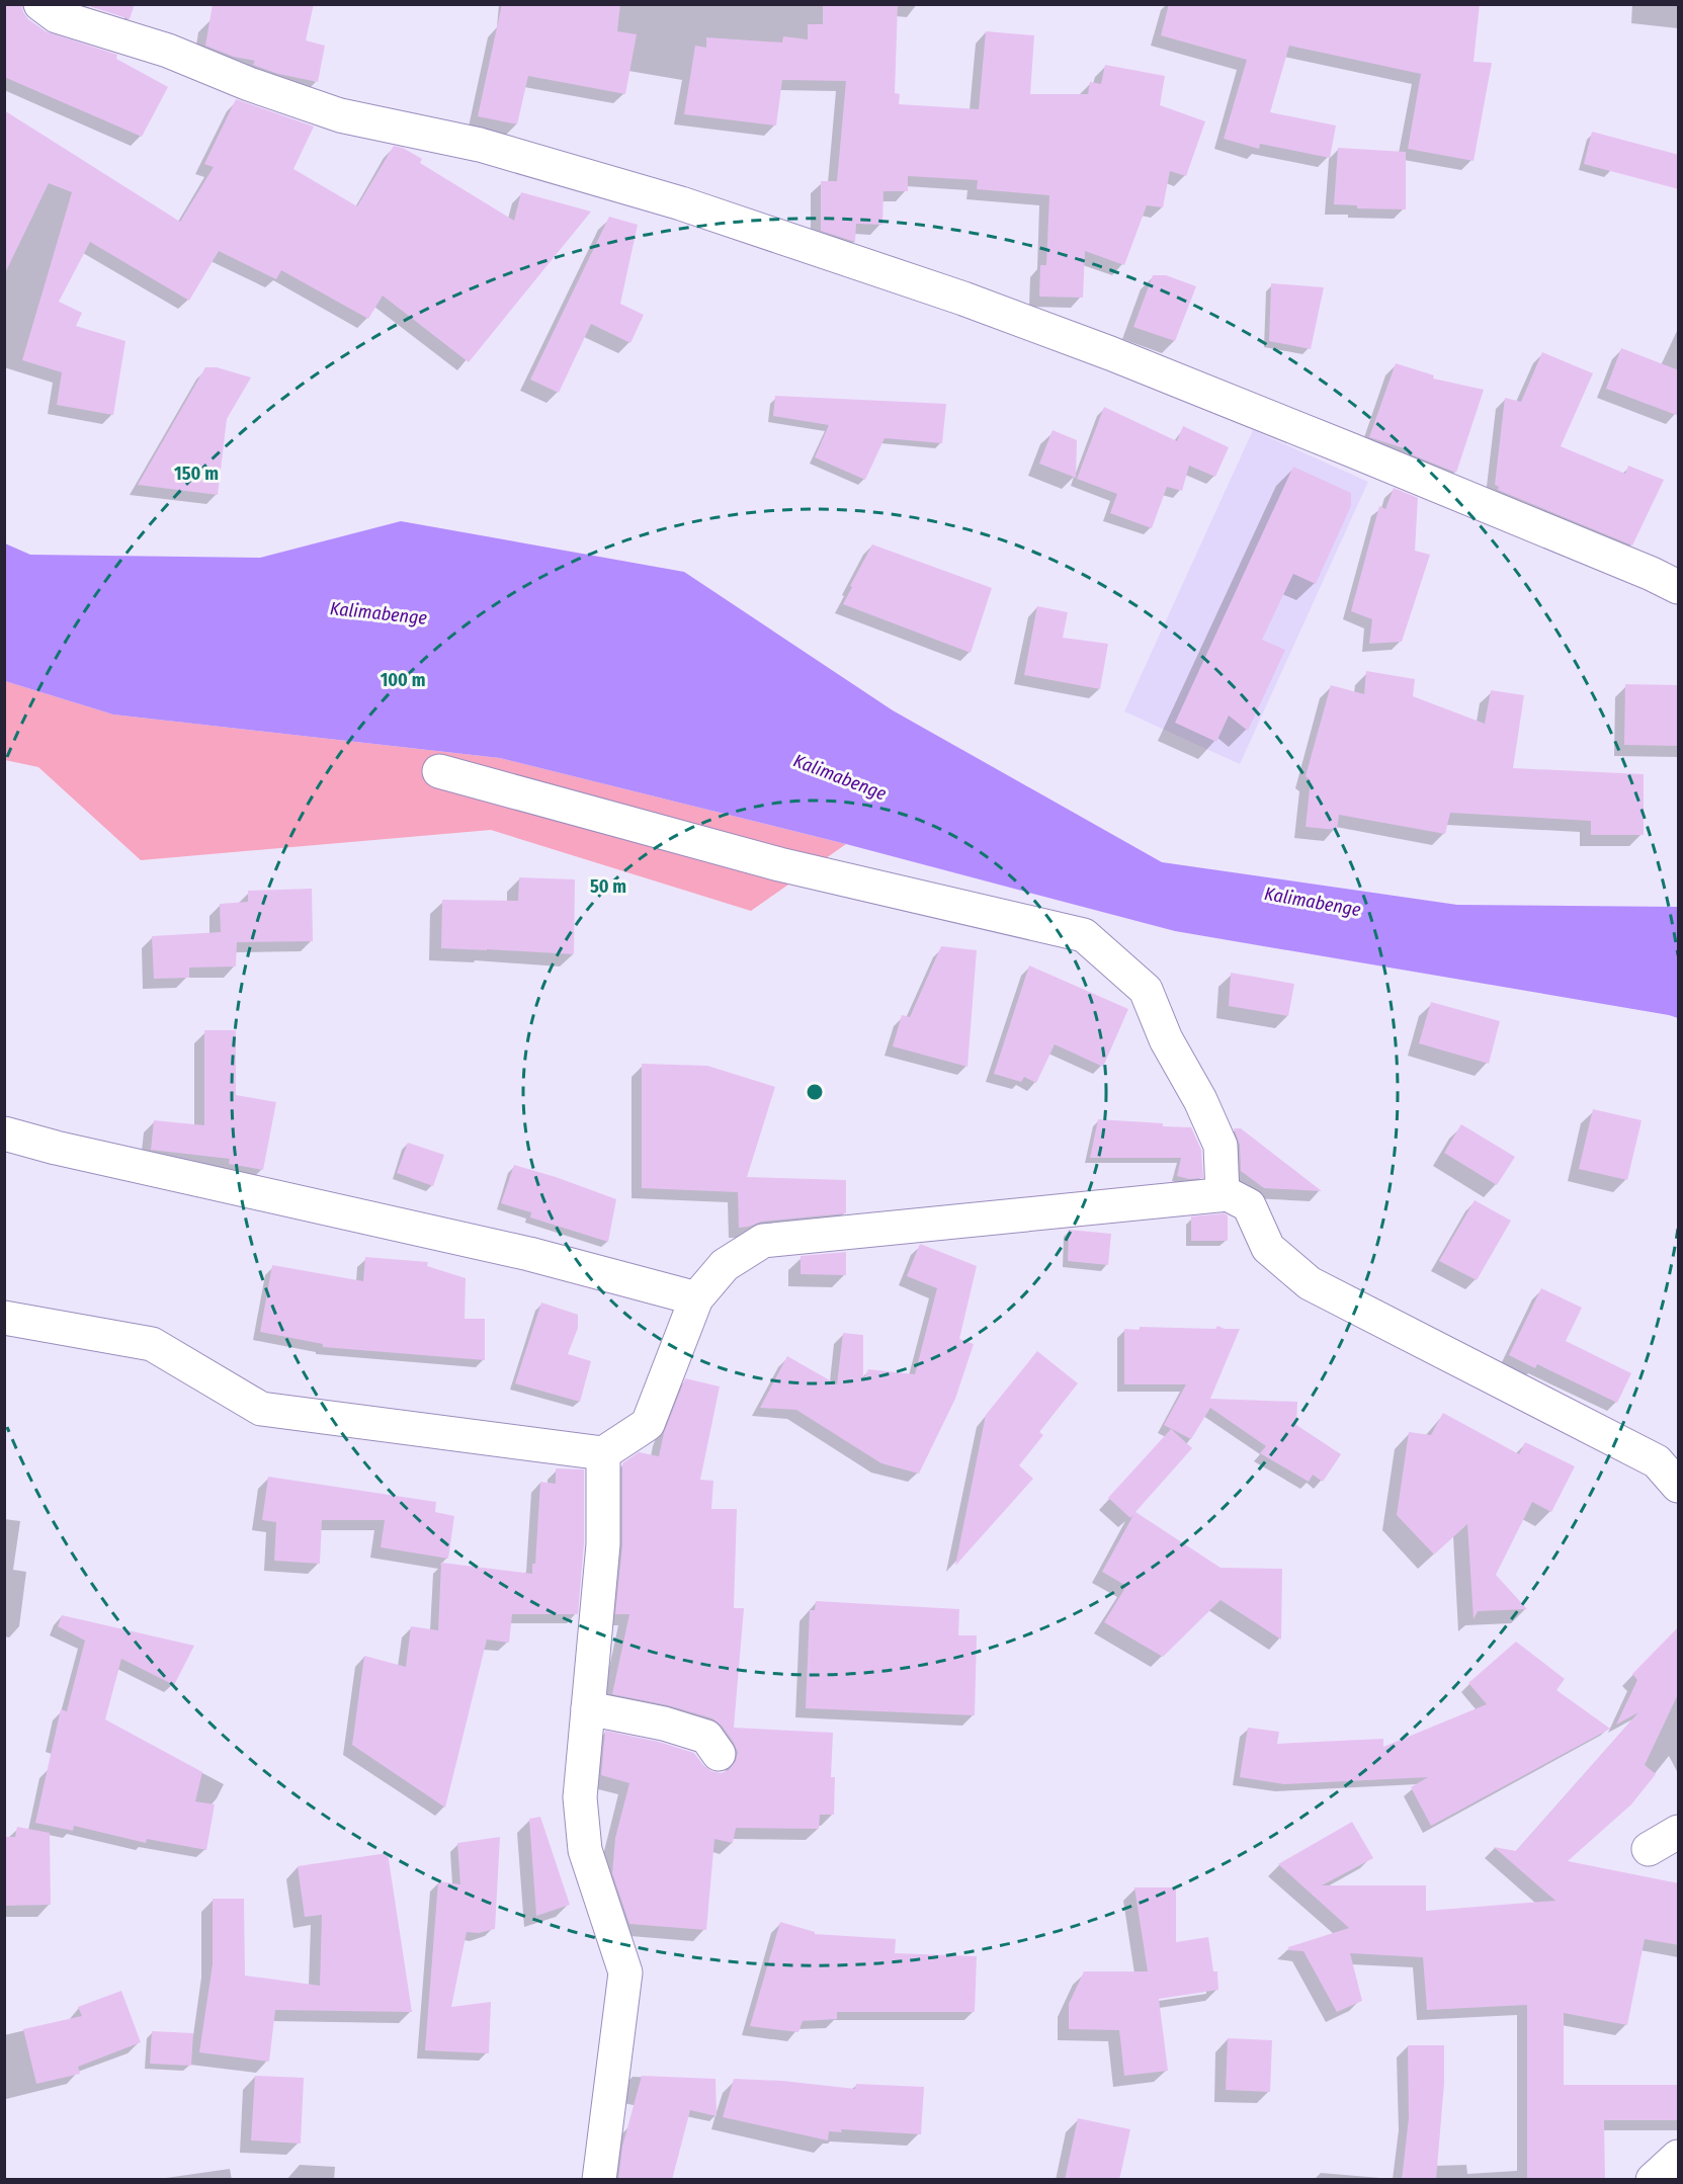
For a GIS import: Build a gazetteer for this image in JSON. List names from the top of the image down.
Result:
{
  "water": ["Kalimabenge"],
  "rings": ["150 m", "100 m", "50 m"]
}
